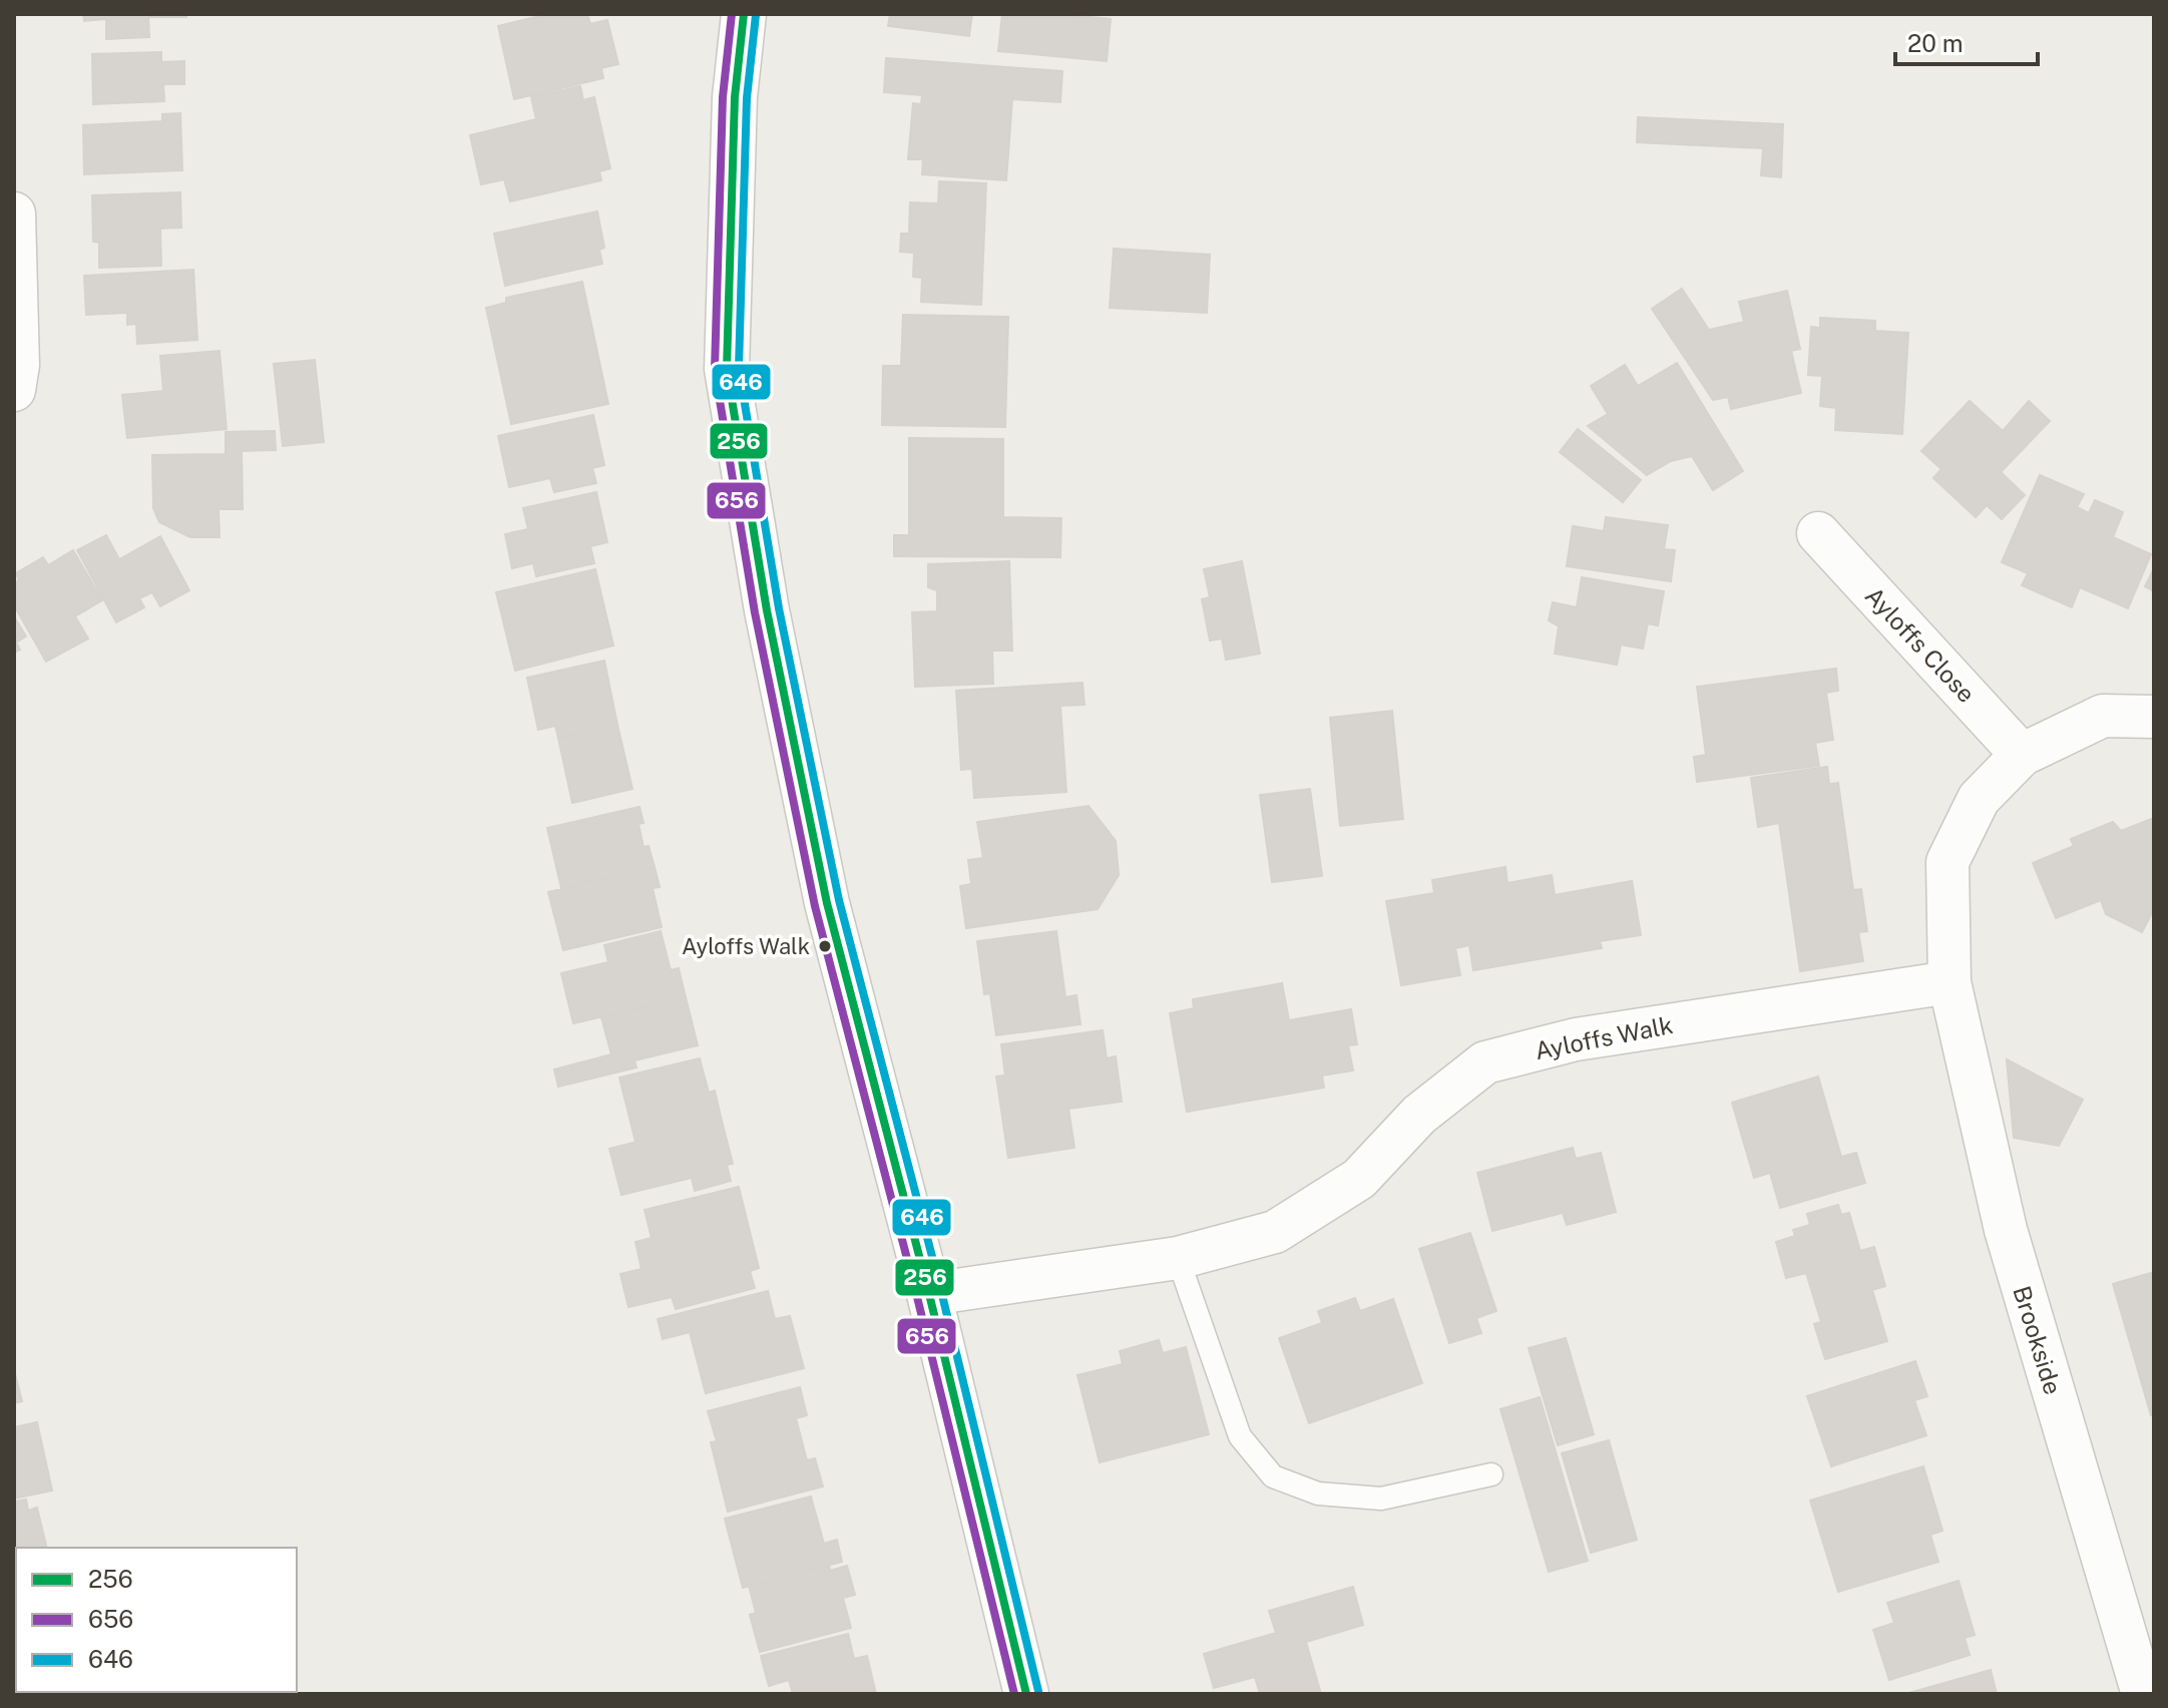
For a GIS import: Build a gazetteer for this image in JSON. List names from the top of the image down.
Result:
{
  "streets": {
    "street": ["Ayloffs Close", "Ayloffs Walk", "Brookside"]
  },
  "crossings": [
    ["Ayloffs Walk", "Brookside"]
  ],
  "places": ["Ayloffs Walk"],
  "lines": ["transit line 256", "transit line 656", "transit line 646"],
  "legend": ["256", "656", "646"],
  "scale_bar": "20 m"
}
